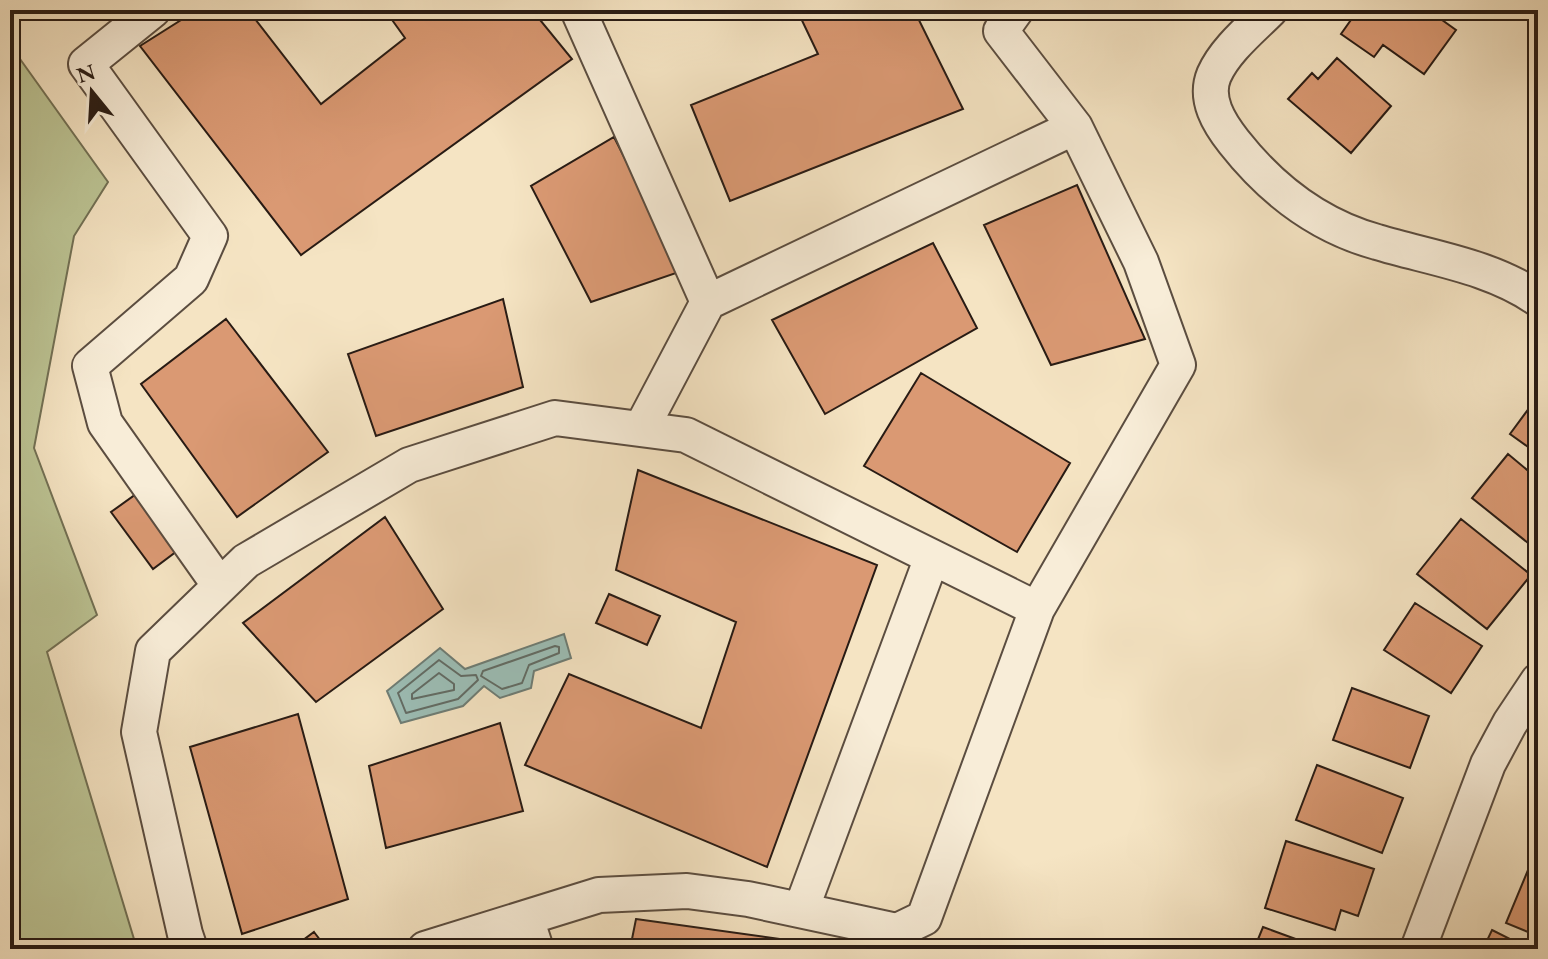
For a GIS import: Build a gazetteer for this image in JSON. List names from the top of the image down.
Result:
{
  "north": "top"
}
